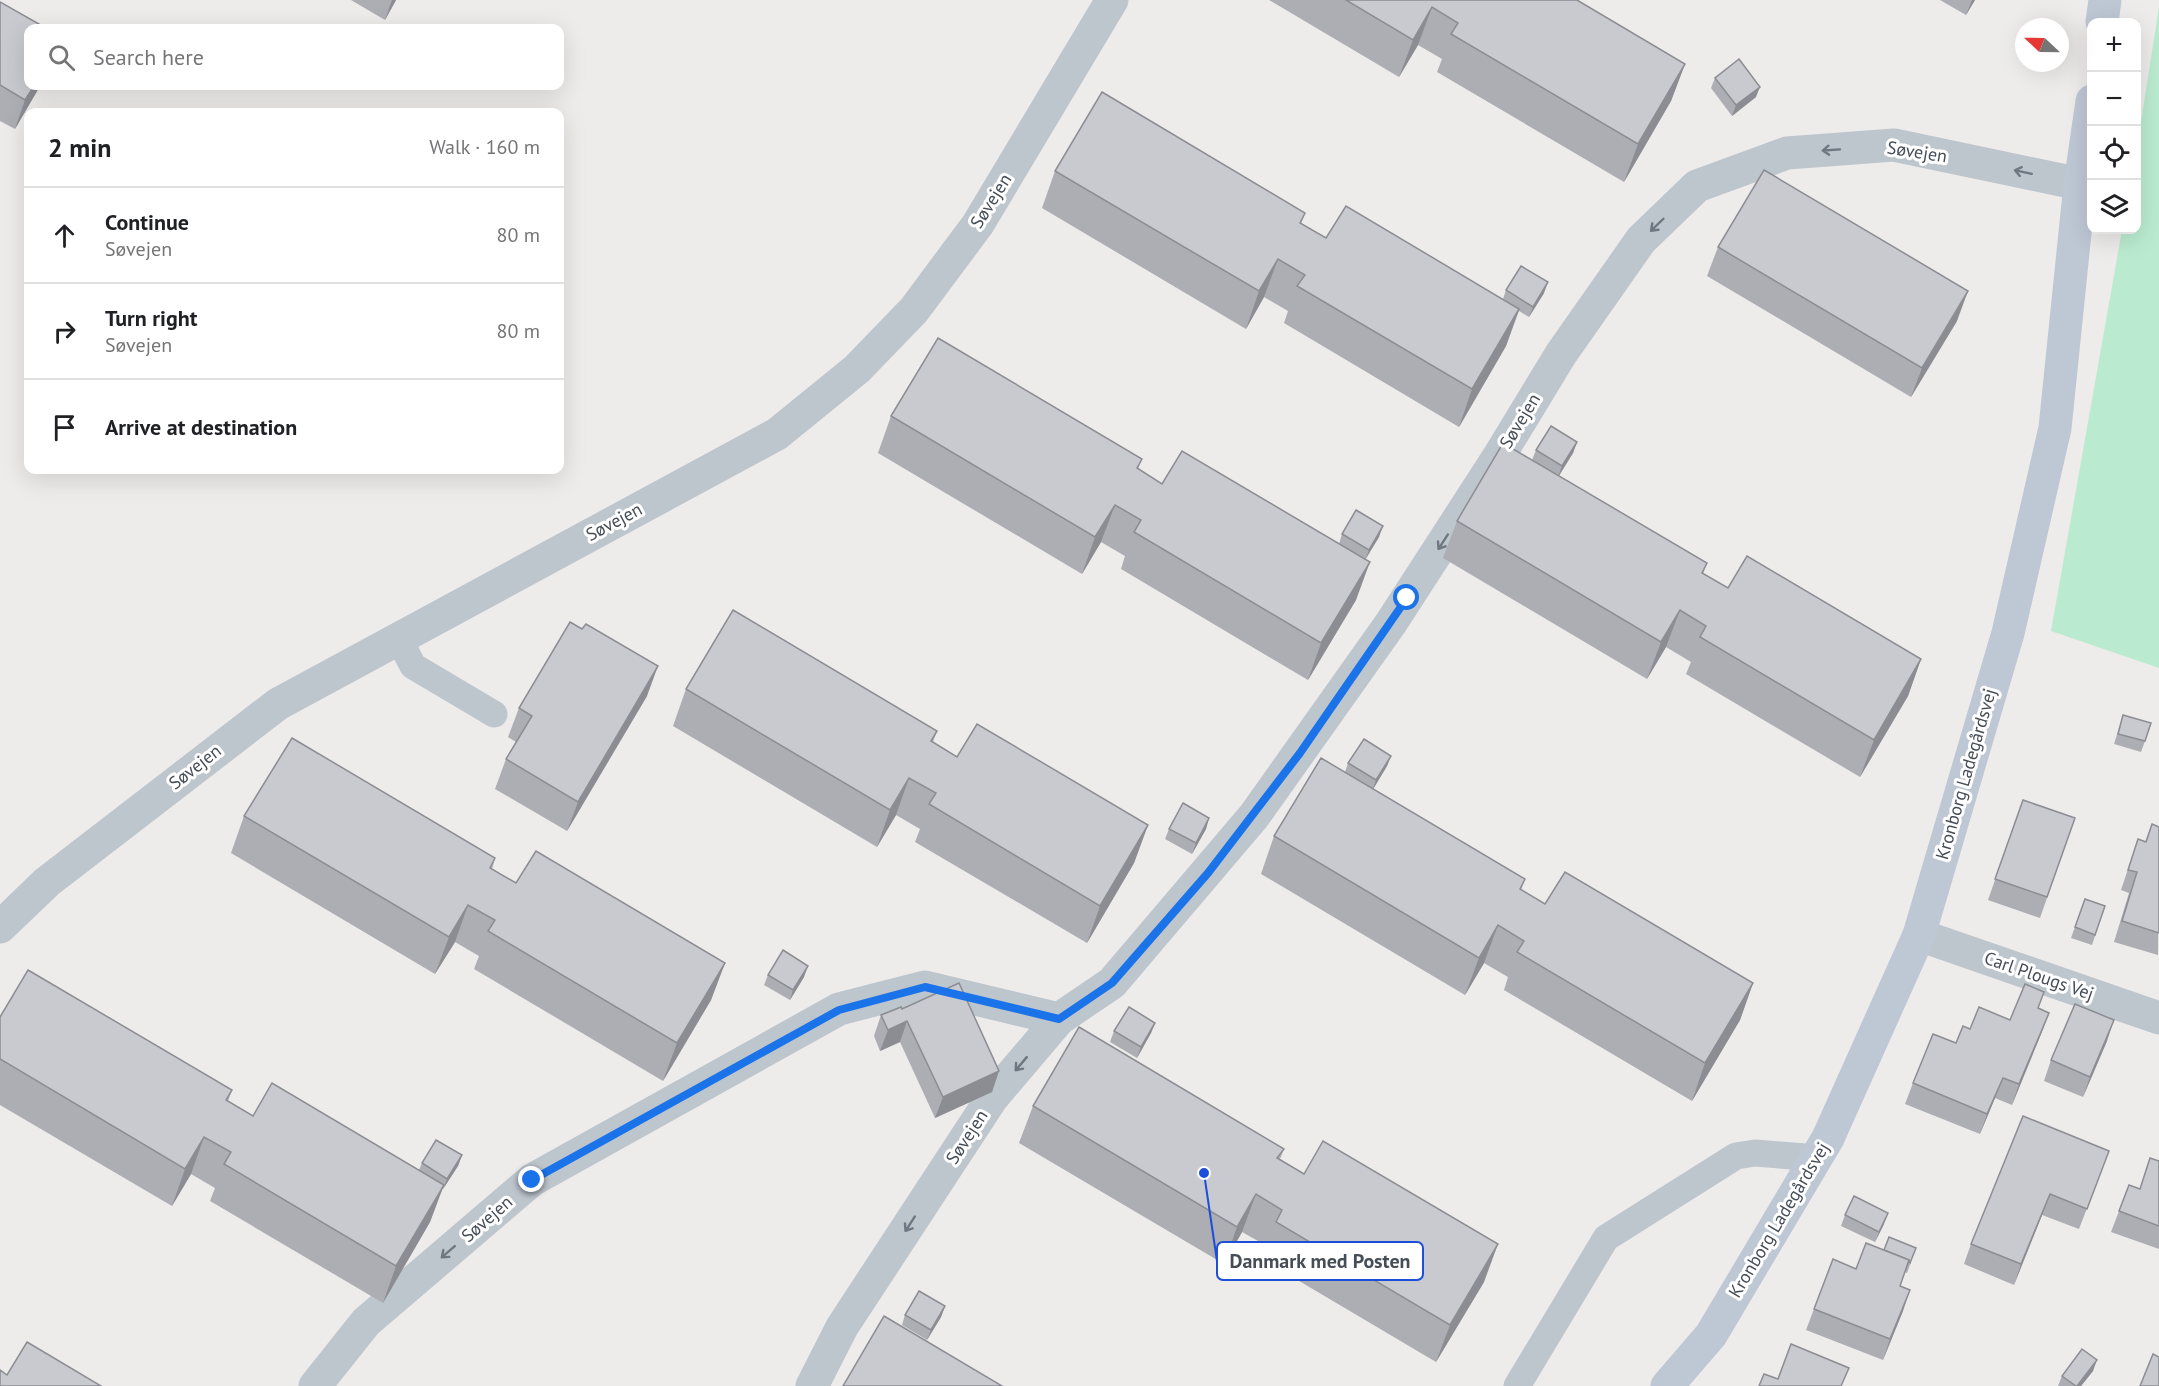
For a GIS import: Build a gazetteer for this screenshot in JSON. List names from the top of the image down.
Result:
{
  "streets": {
    "street": ["Søvejen", "Kronborg Ladegårdsvej", "Carl Plougs Vej"]
  },
  "crossings": [
    ["Søvejen", "Kronborg Ladegårdsvej"],
    ["Kronborg Ladegårdsvej", "Carl Plougs Vej"]
  ],
  "one_way": ["Søvejen"],
  "places": ["Danmark med Posten"],
  "north": "left",
  "page": {
    "map_buttons": ["+", "−"],
    "search": "Search here",
    "heading": ["2 min", "Walk · 160 m"],
    "list": [
      ["Continue", "Søvejen", "80 m"],
      ["Turn right", "Søvejen", "80 m"],
      "Arrive at destination"
    ]
  }
}
